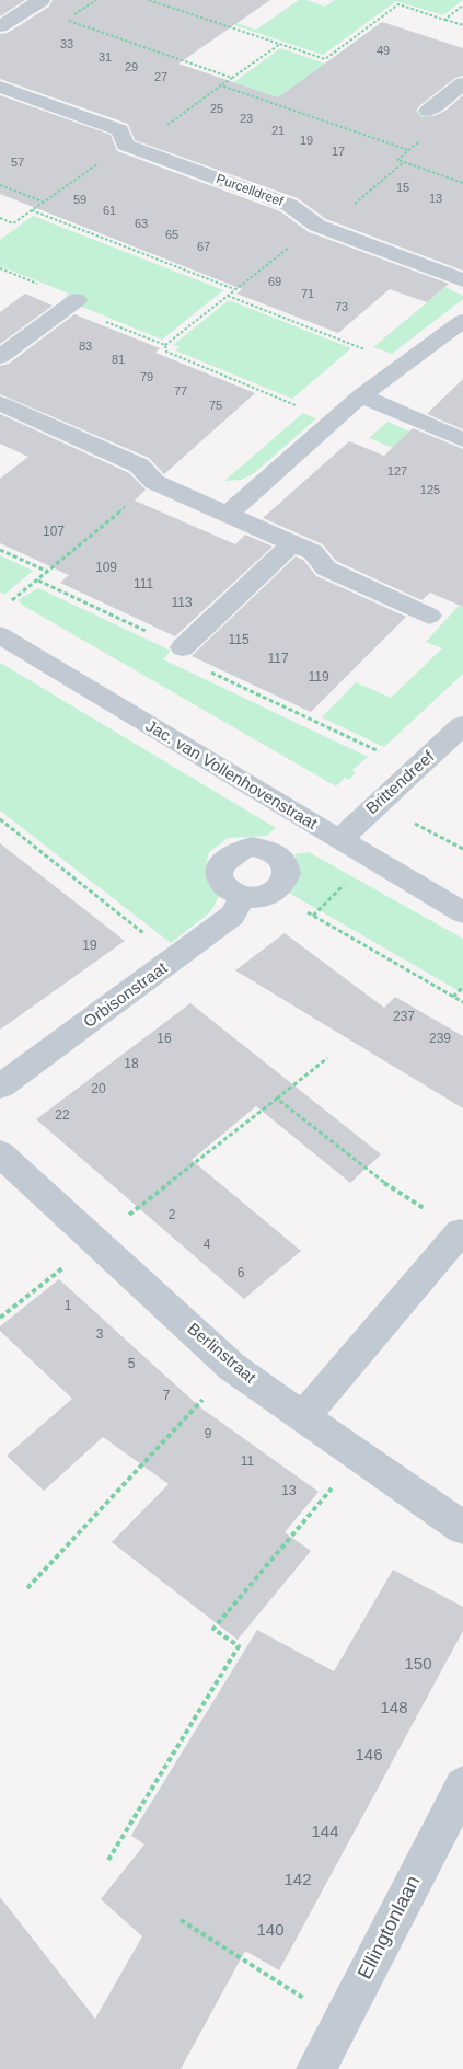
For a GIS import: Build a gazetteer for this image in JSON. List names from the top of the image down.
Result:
{
  "streets": {
    "street": [
      "Purcelldreef",
      "Jac. van Vollenhovenstraat",
      "Brittendreef",
      "Orbisonstraat",
      "Berlinstraat",
      "Ellingtonlaan"
    ]
  },
  "crossings": [
    ["Jac. van Vollenhovenstraat", "Brittendreef"]
  ],
  "house_numbers": [
    "33",
    "49",
    "31",
    "29",
    "27",
    "25",
    "23",
    "21",
    "19",
    "17",
    "57",
    "15",
    "13",
    "59",
    "61",
    "63",
    "65",
    "67",
    "69",
    "71",
    "73",
    "83",
    "81",
    "79",
    "77",
    "75",
    "127",
    "125",
    "107",
    "109",
    "111",
    "113",
    "115",
    "117",
    "119",
    "19",
    "237",
    "16",
    "239",
    "18",
    "20",
    "22",
    "2",
    "4",
    "6",
    "1",
    "3",
    "5",
    "7",
    "9",
    "11",
    "13",
    "150",
    "148",
    "146",
    "144",
    "142",
    "140"
  ]
}
